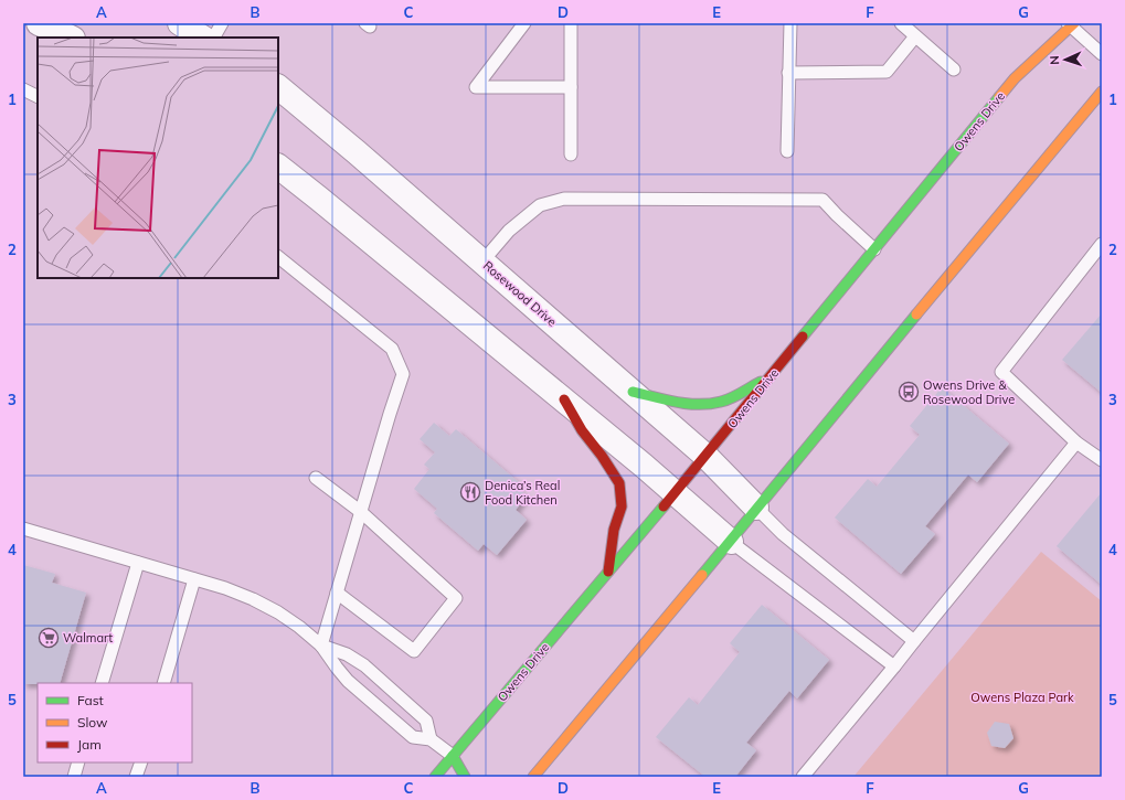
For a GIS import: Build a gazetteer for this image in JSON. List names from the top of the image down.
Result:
{
  "streets": {
    "street": ["Owens Drive", "Rosewood Drive"]
  },
  "crossings": [
    ["Owens Drive", "Rosewood Drive"]
  ],
  "parks": ["Owens Plaza Park"],
  "places": {
    "bus stop": ["Owens Drive & Rosewood Drive"],
    "restaurant": ["Denica’s Real Food Kitchen"],
    "supermarket": ["Walmart"]
  },
  "legend": ["Fast", "Slow", "Jam"],
  "north": "left",
  "grid": {
    "columns": [
      "A",
      "B",
      "C",
      "D",
      "E",
      "F",
      "G"
    ],
    "rows": [
      "1",
      "2",
      "3",
      "4",
      "5"
    ]
  }
}
